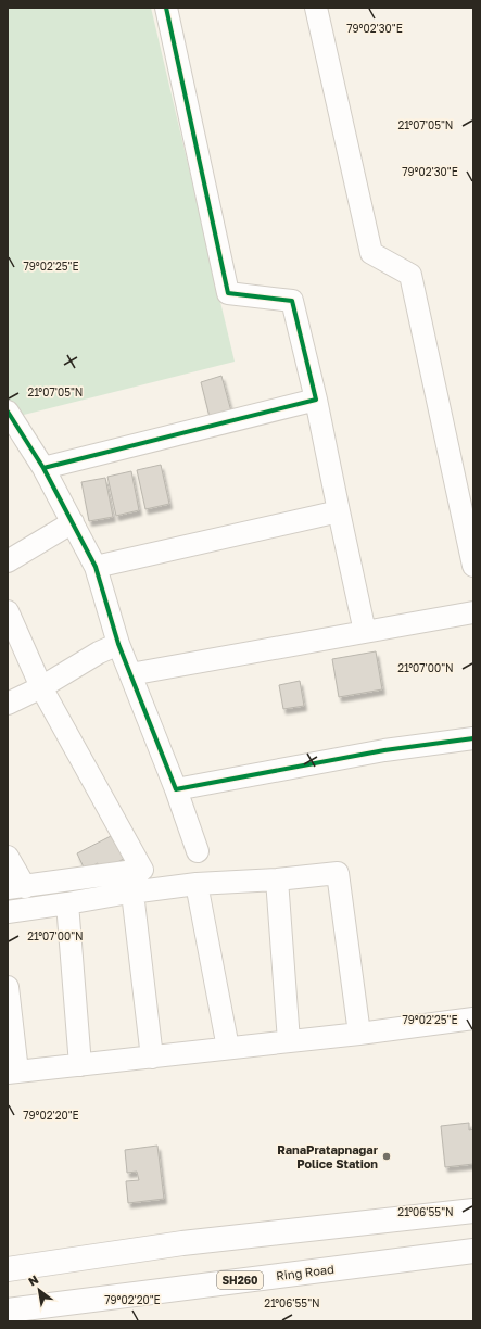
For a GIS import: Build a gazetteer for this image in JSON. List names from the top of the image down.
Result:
{
  "streets": {
    "main road": ["Ring Road", "SH260"]
  },
  "places": ["RanaPratapnagar Police Station"],
  "north": "top left",
  "coordinates": [
    "79°02'30\"E",
    "21°07'05\"N",
    "79°02'25\"E",
    "21°07'00\"N",
    "79°02'20\"E",
    "21°06'55\"N"
  ]
}
